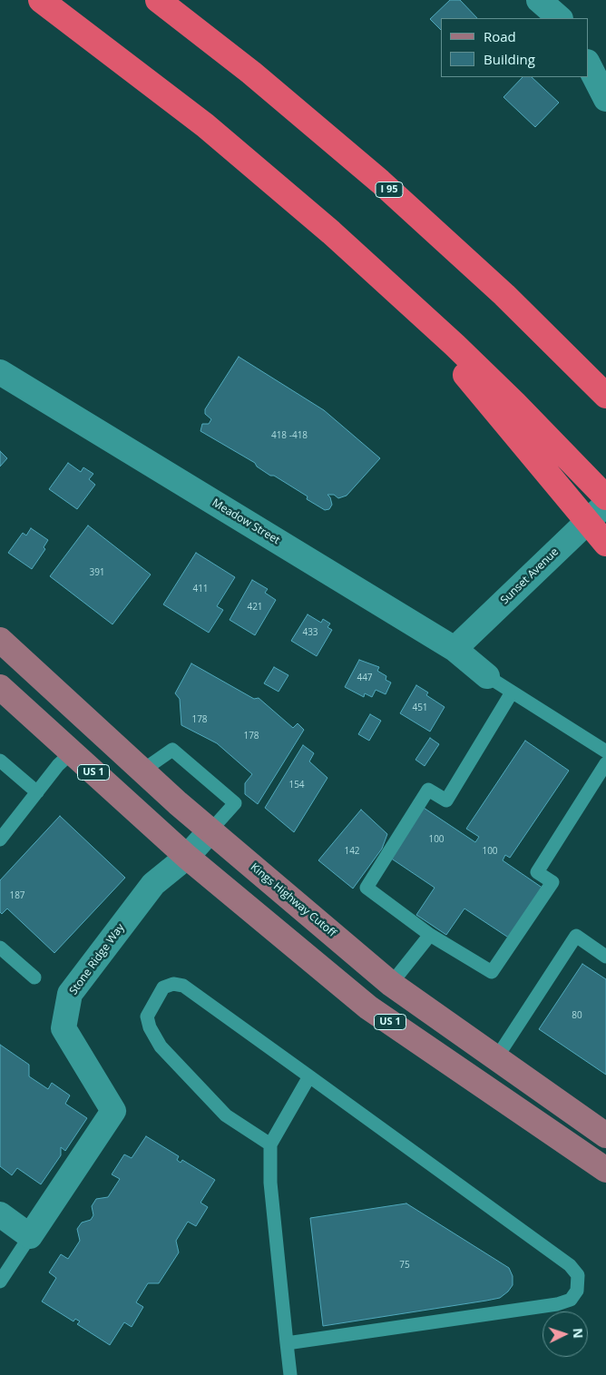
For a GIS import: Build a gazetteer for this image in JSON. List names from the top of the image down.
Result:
{
  "streets": {
    "highway": ["I 95"],
    "main road": ["US 1", "Kings Highway Cutoff"],
    "street": ["Meadow Street", "Sunset Avenue", "Stone Ridge Way"]
  },
  "crossings": [
    ["Meadow Street", "Sunset Avenue"],
    ["US 1", "Stone Ridge Way"],
    ["Kings Highway Cutoff", "Stone Ridge Way"]
  ],
  "house_numbers": [
    "418 -418",
    "391",
    "411",
    "421",
    "433",
    "447",
    "451",
    "178",
    "178",
    "154",
    "100",
    "142",
    "100",
    "187",
    "80",
    "75"
  ],
  "legend": ["Road", "Building"],
  "north": "right"
}
